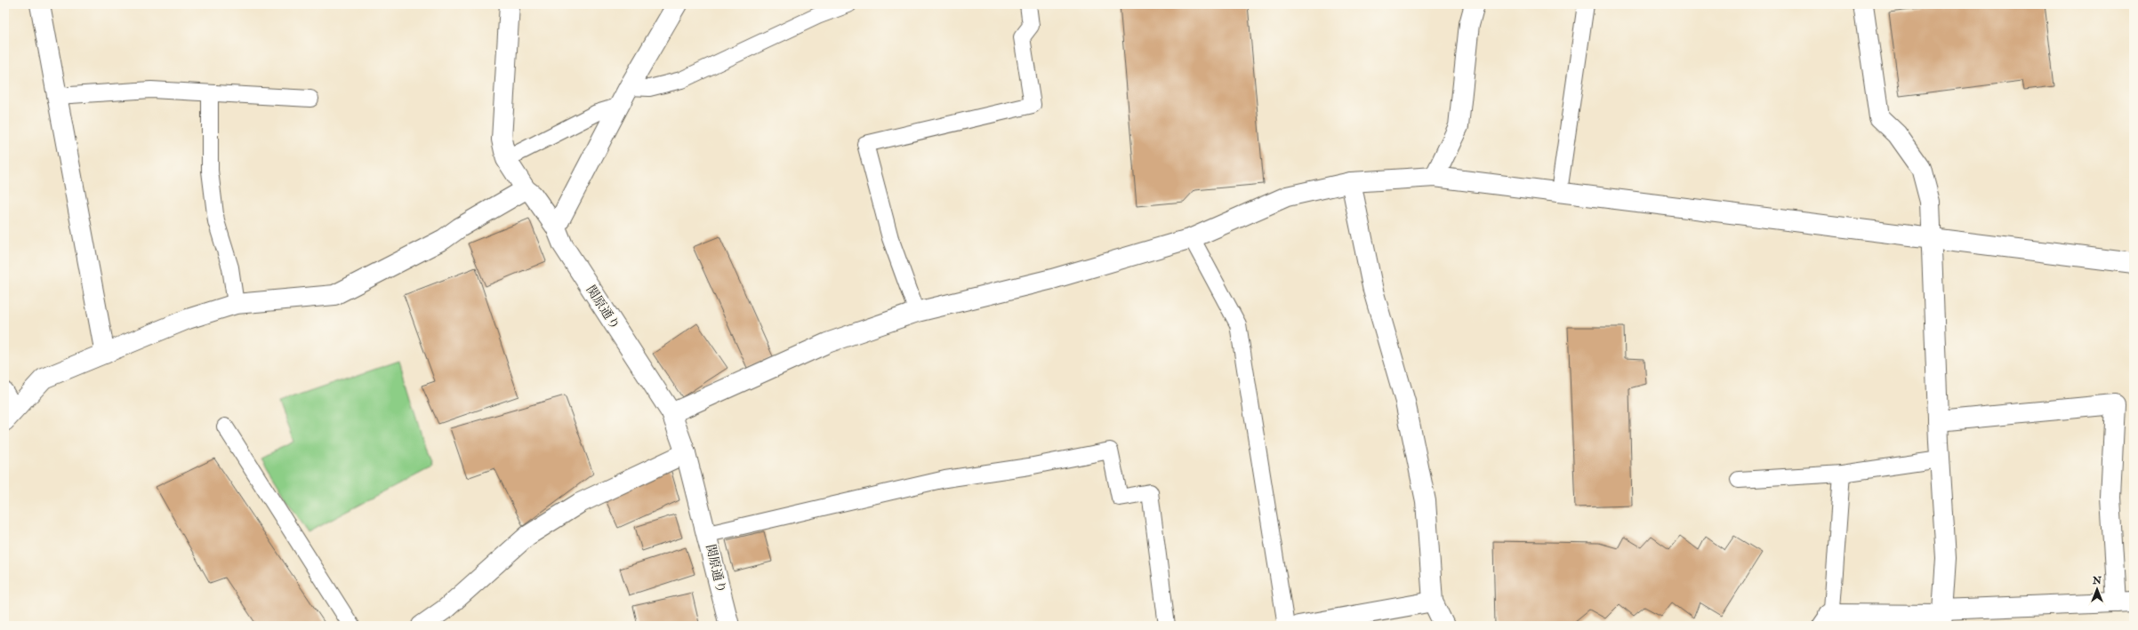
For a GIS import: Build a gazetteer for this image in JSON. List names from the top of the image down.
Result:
{
  "streets": {
    "street": ["関原通り"]
  },
  "north": "top"
}
